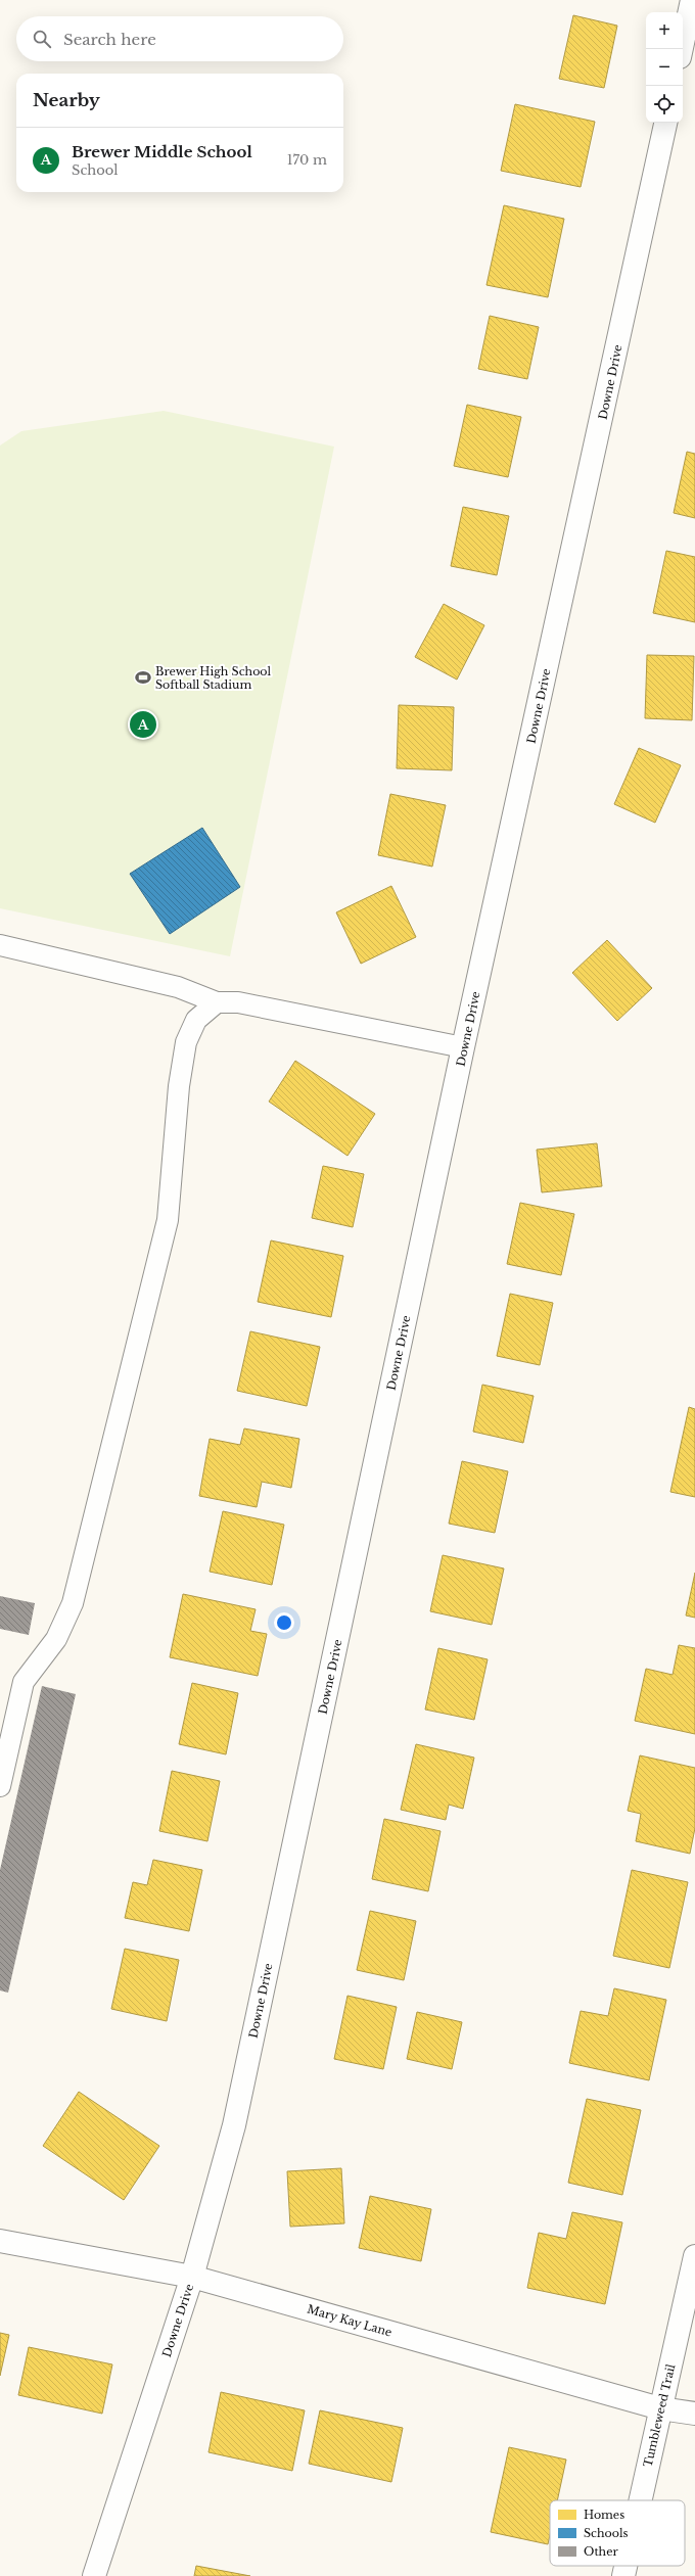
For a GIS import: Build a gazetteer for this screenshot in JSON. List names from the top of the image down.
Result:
{
  "streets": {
    "street": ["Downe Drive", "Mary Kay Lane", "Tumbleweed Trail"]
  },
  "crossings": [
    ["Downe Drive", "Mary Kay Lane"],
    ["Mary Kay Lane", "Tumbleweed Trail"]
  ],
  "places": {
    "sports": ["Brewer High School Softball Stadium"]
  },
  "legend": ["Homes", "Schools", "Other"],
  "page": {
    "map_buttons": ["+", "−"],
    "search": "Search here",
    "heading": "Nearby",
    "list": [
      {
        "mark": "A",
        "name": "Brewer Middle School",
        "note": "School",
        "value": "170 m"
      }
    ],
    "pins": "A"
  }
}
